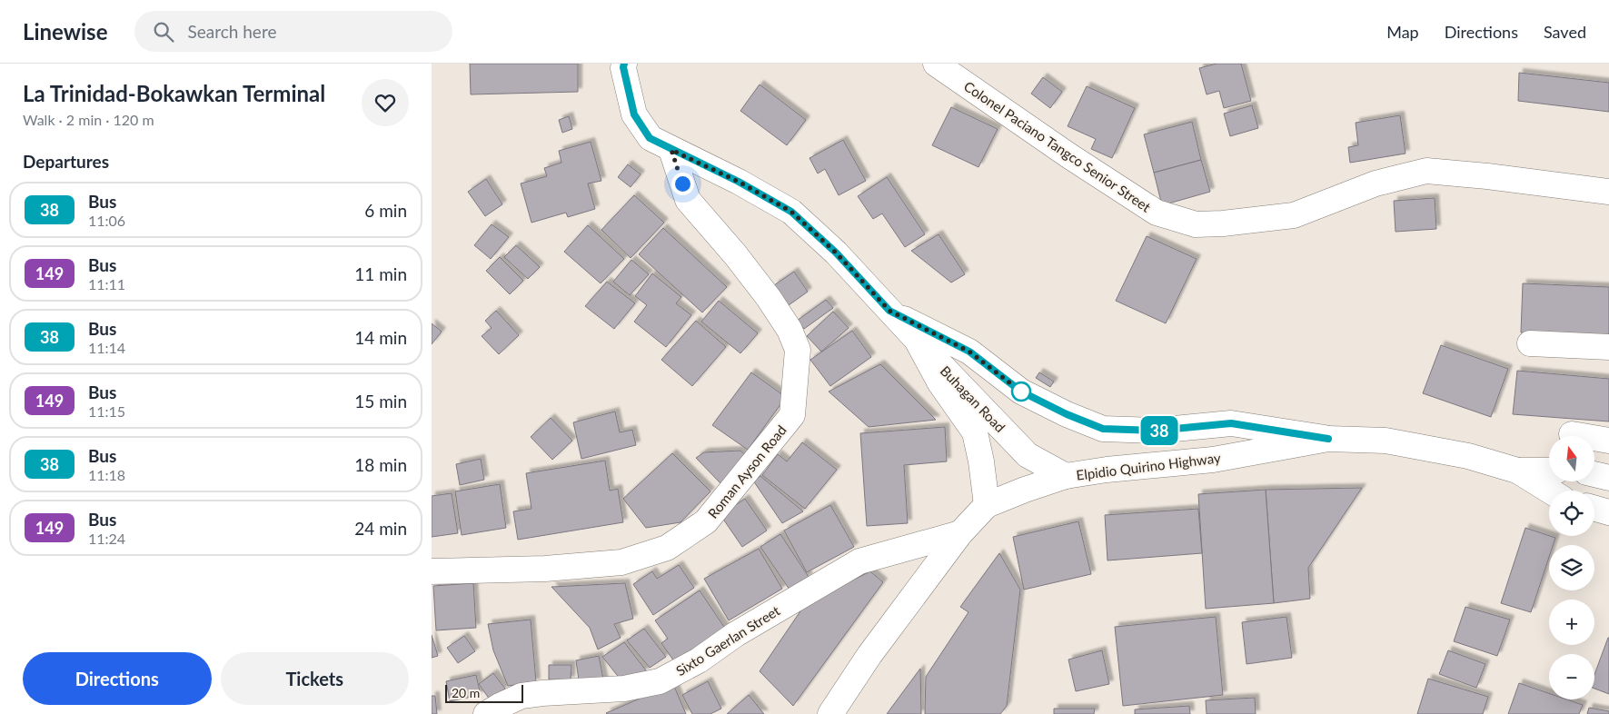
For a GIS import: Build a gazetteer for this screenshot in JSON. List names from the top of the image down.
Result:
{
  "streets": {
    "main road": [
      "Colonel Paciano Tangco Senior Street",
      "Buhagan Road",
      "Elpidio Quirino Highway",
      "Roman Ayson Road",
      "Sixto Gaerlan Street"
    ]
  },
  "crossings": [
    ["Buhagan Road", "Elpidio Quirino Highway"],
    ["Buhagan Road", "Roman Ayson Road"],
    ["Elpidio Quirino Highway", "Sixto Gaerlan Street"]
  ],
  "lines": ["bus line 38"],
  "scale_bar": "20 m",
  "north": "top",
  "page": {
    "header": "Linewise",
    "search": "Search here",
    "nav": ["Map", "Directions", "Saved"],
    "heading": [
      ["La Trinidad-Bokawkan Terminal", "Walk · 2 min · 120 m"],
      "Departures"
    ],
    "on_map": "38",
    "list": [
      {
        "mark": "38",
        "name": "Bus",
        "note": "11:06",
        "value": "6 min"
      },
      {
        "mark": "149",
        "name": "Bus",
        "note": "11:11",
        "value": "11 min"
      },
      {
        "mark": "38",
        "name": "Bus",
        "note": "11:14",
        "value": "14 min"
      },
      {
        "mark": "149",
        "name": "Bus",
        "note": "11:15",
        "value": "15 min"
      },
      {
        "mark": "38",
        "name": "Bus",
        "note": "11:18",
        "value": "18 min"
      },
      {
        "mark": "149",
        "name": "Bus",
        "note": "11:24",
        "value": "24 min"
      }
    ],
    "map_buttons": ["+", "−"],
    "buttons": ["Directions", "Tickets"],
    "scale": "20 m"
  }
}
